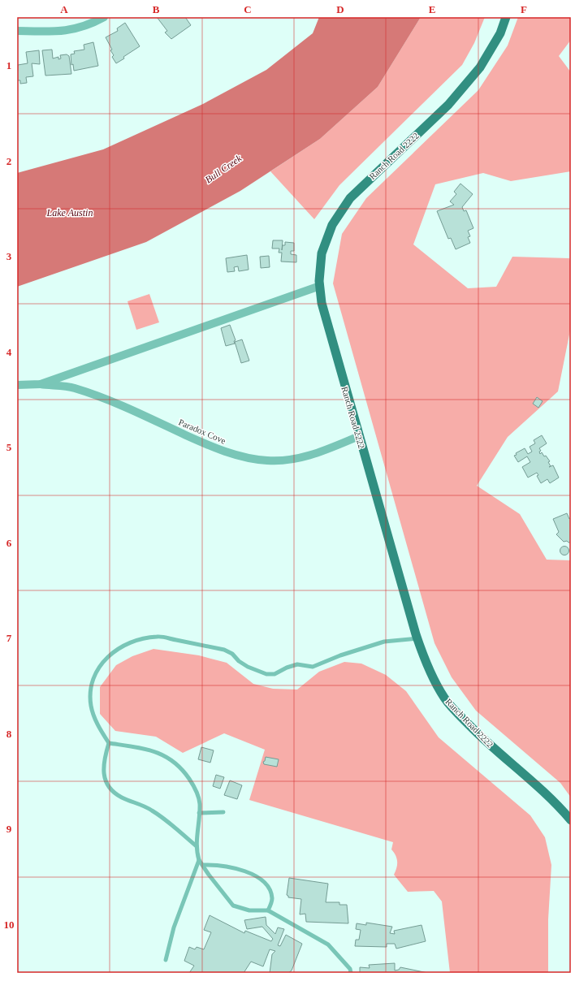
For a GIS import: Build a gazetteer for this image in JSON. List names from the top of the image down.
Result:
{
  "streets": {
    "main road": ["Ranch Road 2222"],
    "street": ["Paradox Cove"]
  },
  "crossings": [
    ["Ranch Road 2222", "Paradox Cove"]
  ],
  "water": ["Bull Creek", "Lake Austin"],
  "grid": {
    "columns": [
      "A",
      "B",
      "C",
      "D",
      "E",
      "F"
    ],
    "rows": [
      "1",
      "2",
      "3",
      "4",
      "5",
      "6",
      "7",
      "8",
      "9",
      "10"
    ]
  }
}
